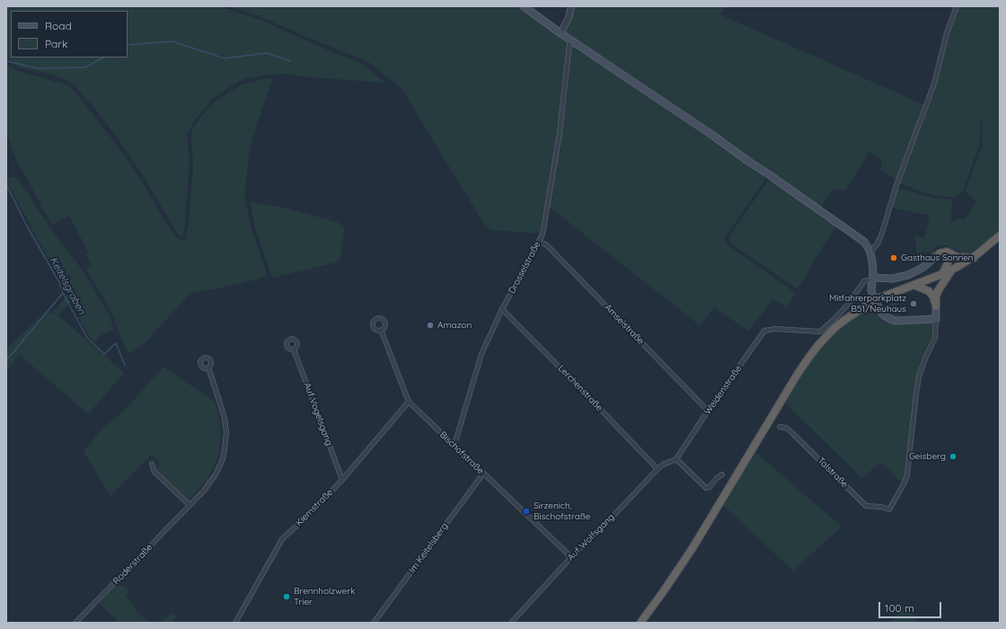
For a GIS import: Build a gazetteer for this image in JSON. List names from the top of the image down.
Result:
{
  "streets": {
    "street": [
      "Drosselstraße",
      "Amselstraße",
      "Lerchenstraße",
      "Weidenstraße",
      "Auf Vogelsgang",
      "Bischofstraße",
      "Talstraße",
      "Kiemstraße",
      "Auf Wolfsgang",
      "Im Keitelsberg",
      "Roderstraße"
    ]
  },
  "crossings": [
    ["Drosselstraße", "Amselstraße"],
    ["Drosselstraße", "Lerchenstraße"],
    ["Drosselstraße", "Bischofstraße"],
    ["Amselstraße", "Weidenstraße"],
    ["Lerchenstraße", "Auf Wolfsgang"],
    ["Weidenstraße", "Auf Wolfsgang"],
    ["Auf Vogelsgang", "Kiemstraße"],
    ["Bischofstraße", "Kiemstraße"],
    ["Bischofstraße", "Auf Wolfsgang"],
    ["Bischofstraße", "Im Keitelsberg"]
  ],
  "water": ["Keitelsgraben"],
  "places": [
    "Gasthaus Sonnen",
    "Mitfahrerparkplatz B51/Neuhaus",
    "Amazon",
    "Geisberg",
    "Sirzenich, Bischofstraße",
    "Brennholzwerk Trier"
  ],
  "legend": ["Road", "Park"],
  "scale_bar": "100 m"
}
